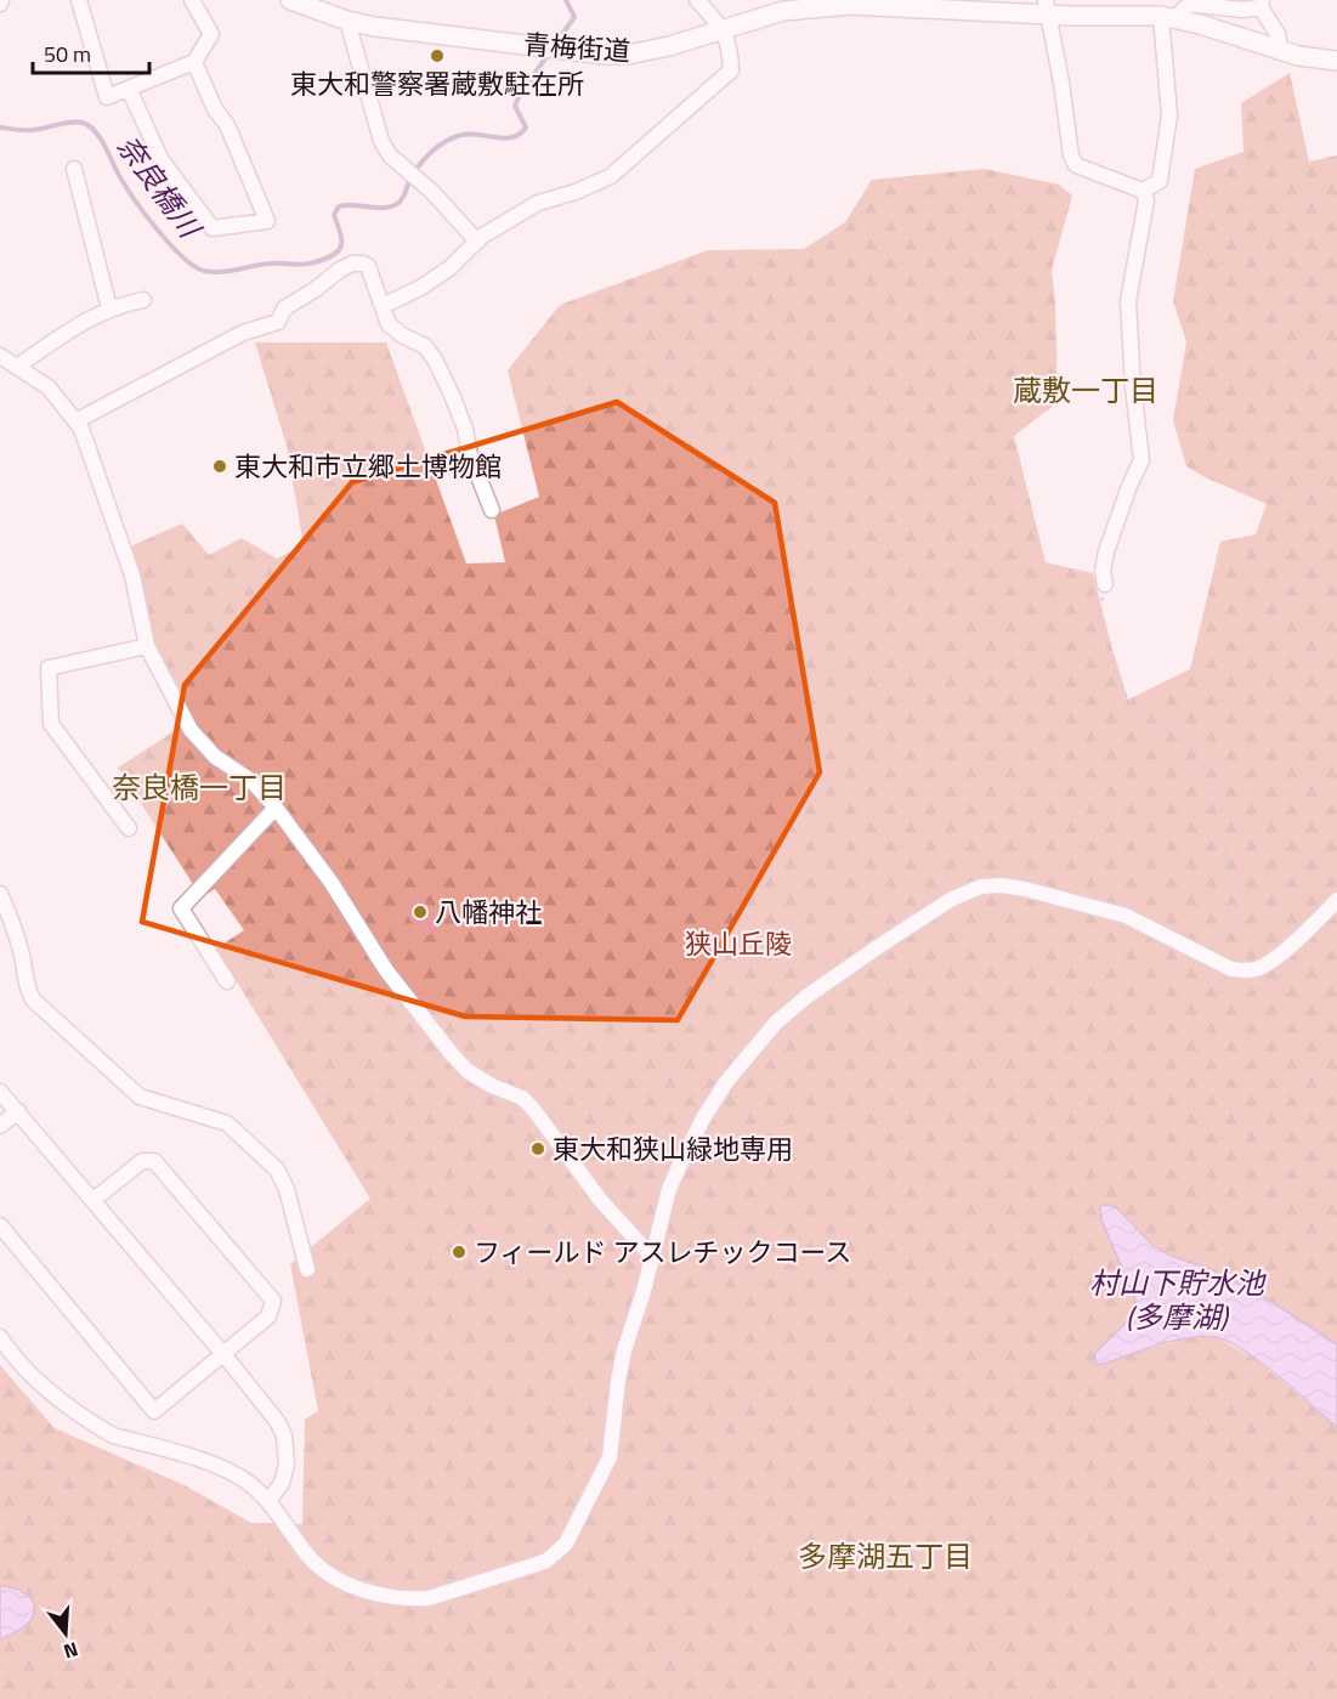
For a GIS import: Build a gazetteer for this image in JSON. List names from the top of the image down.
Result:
{
  "streets": {
    "main road": ["青梅街道"]
  },
  "districts": ["蔵敷一丁目", "奈良橋一丁目", "多摩湖五丁目"],
  "water": ["奈良橋川", "村山下貯水池 (多摩湖)"],
  "parks": ["狭山丘陵"],
  "places": [
    "東大和警察署蔵敷駐在所",
    "東大和市立郷土博物館",
    "八幡神社",
    "東大和狭山緑地専用",
    "フィールド アスレチックコース"
  ],
  "scale_bar": "50 m",
  "north": "bottom"
}
